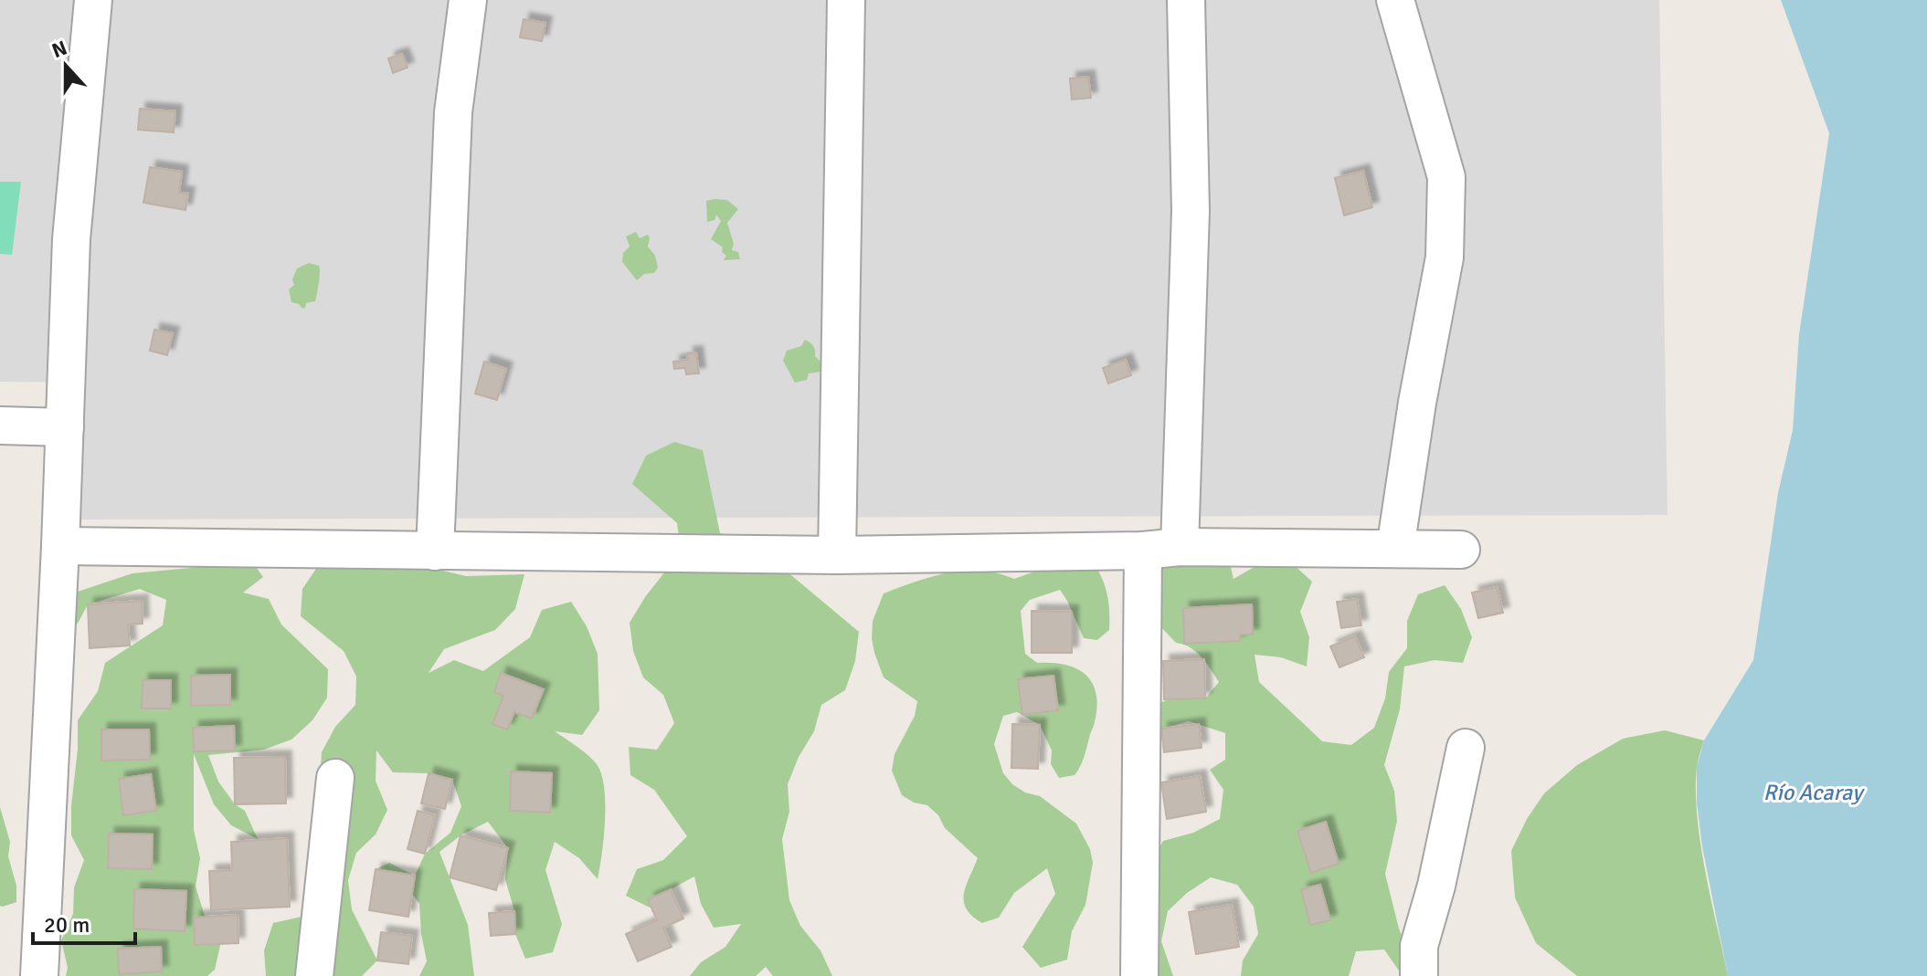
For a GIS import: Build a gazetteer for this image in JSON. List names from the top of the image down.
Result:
{
  "water": ["Río Acaray"],
  "scale_bar": "20 m",
  "north": "top"
}
